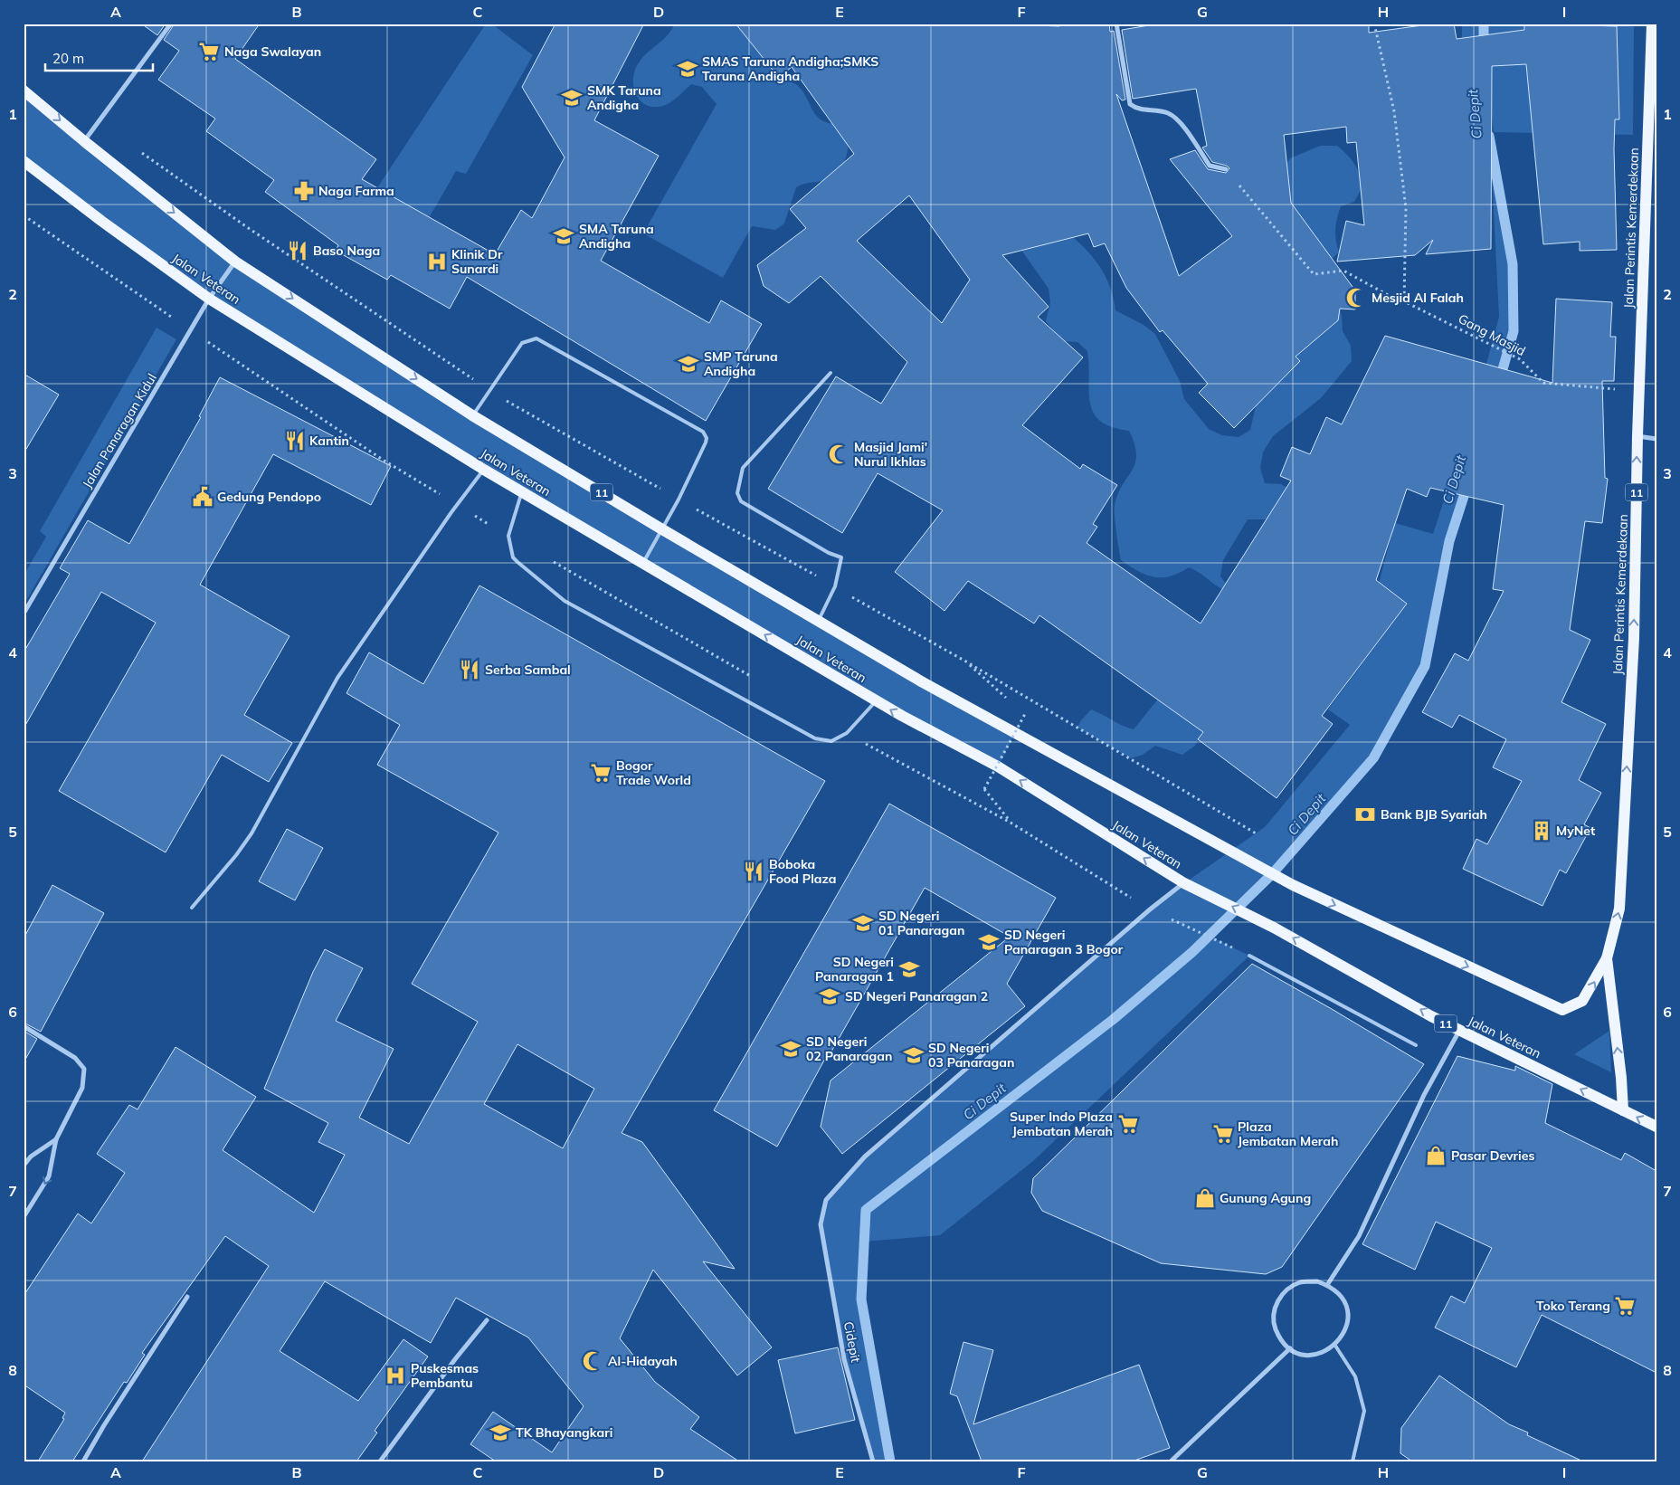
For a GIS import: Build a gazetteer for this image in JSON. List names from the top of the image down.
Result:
{
  "streets": {
    "main road": ["Jalan Perintis Kemerdekaan", "Jalan Veteran", "11"],
    "street": ["Jalan Panaragan Kidul", "Cidepit"],
    "path": ["Gang Masjid"]
  },
  "crossings": [
    ["Jalan Perintis Kemerdekaan", "Jalan Veteran"],
    ["Jalan Perintis Kemerdekaan", "Gang Masjid"],
    ["Jalan Veteran", "Jalan Panaragan Kidul"]
  ],
  "one_way": ["Jalan Perintis Kemerdekaan"],
  "water": ["Ci Depit"],
  "places": {
    "supermarket": [
      "Naga Swalayan",
      "Bogor Trade World",
      "Super Indo Plaza Jembatan Merah",
      "Plaza Jembatan Merah",
      "Toko Terang"
    ],
    "school or university": [
      "SMAS Taruna Andigha;SMKS Taruna Andigha",
      "SMK Taruna Andigha",
      "SMA Taruna Andigha",
      "SMP Taruna Andigha",
      "SD Negeri 01 Panaragan",
      "SD Negeri Panaragan 3 Bogor",
      "SD Negeri Panaragan 1",
      "SD Negeri Panaragan 2",
      "SD Negeri 02 Panaragan",
      "SD Negeri 03 Panaragan",
      "TK Bhayangkari"
    ],
    "pharmacy": ["Naga Farma"],
    "restaurant": [
      "Baso Naga",
      "Kantin",
      "Serba Sambal",
      "Boboka Food Plaza"
    ],
    "hospital": ["Klinik Dr Sunardi", "Puskesmas Pembantu"],
    "mosque": ["Mesjid Al Falah", "Masjid Jami' Nurul Ikhlas", "Al-Hidayah"],
    "public building": ["Gedung Pendopo"],
    "bank": ["Bank BJB Syariah"],
    "building": ["MyNet"],
    "shop": ["Pasar Devries", "Gunung Agung"]
  },
  "scale_bar": "20 m",
  "grid": {
    "columns": [
      "A",
      "B",
      "C",
      "D",
      "E",
      "F",
      "G",
      "H",
      "I"
    ],
    "rows": [
      "1",
      "2",
      "3",
      "4",
      "5",
      "6",
      "7",
      "8"
    ]
  }
}
